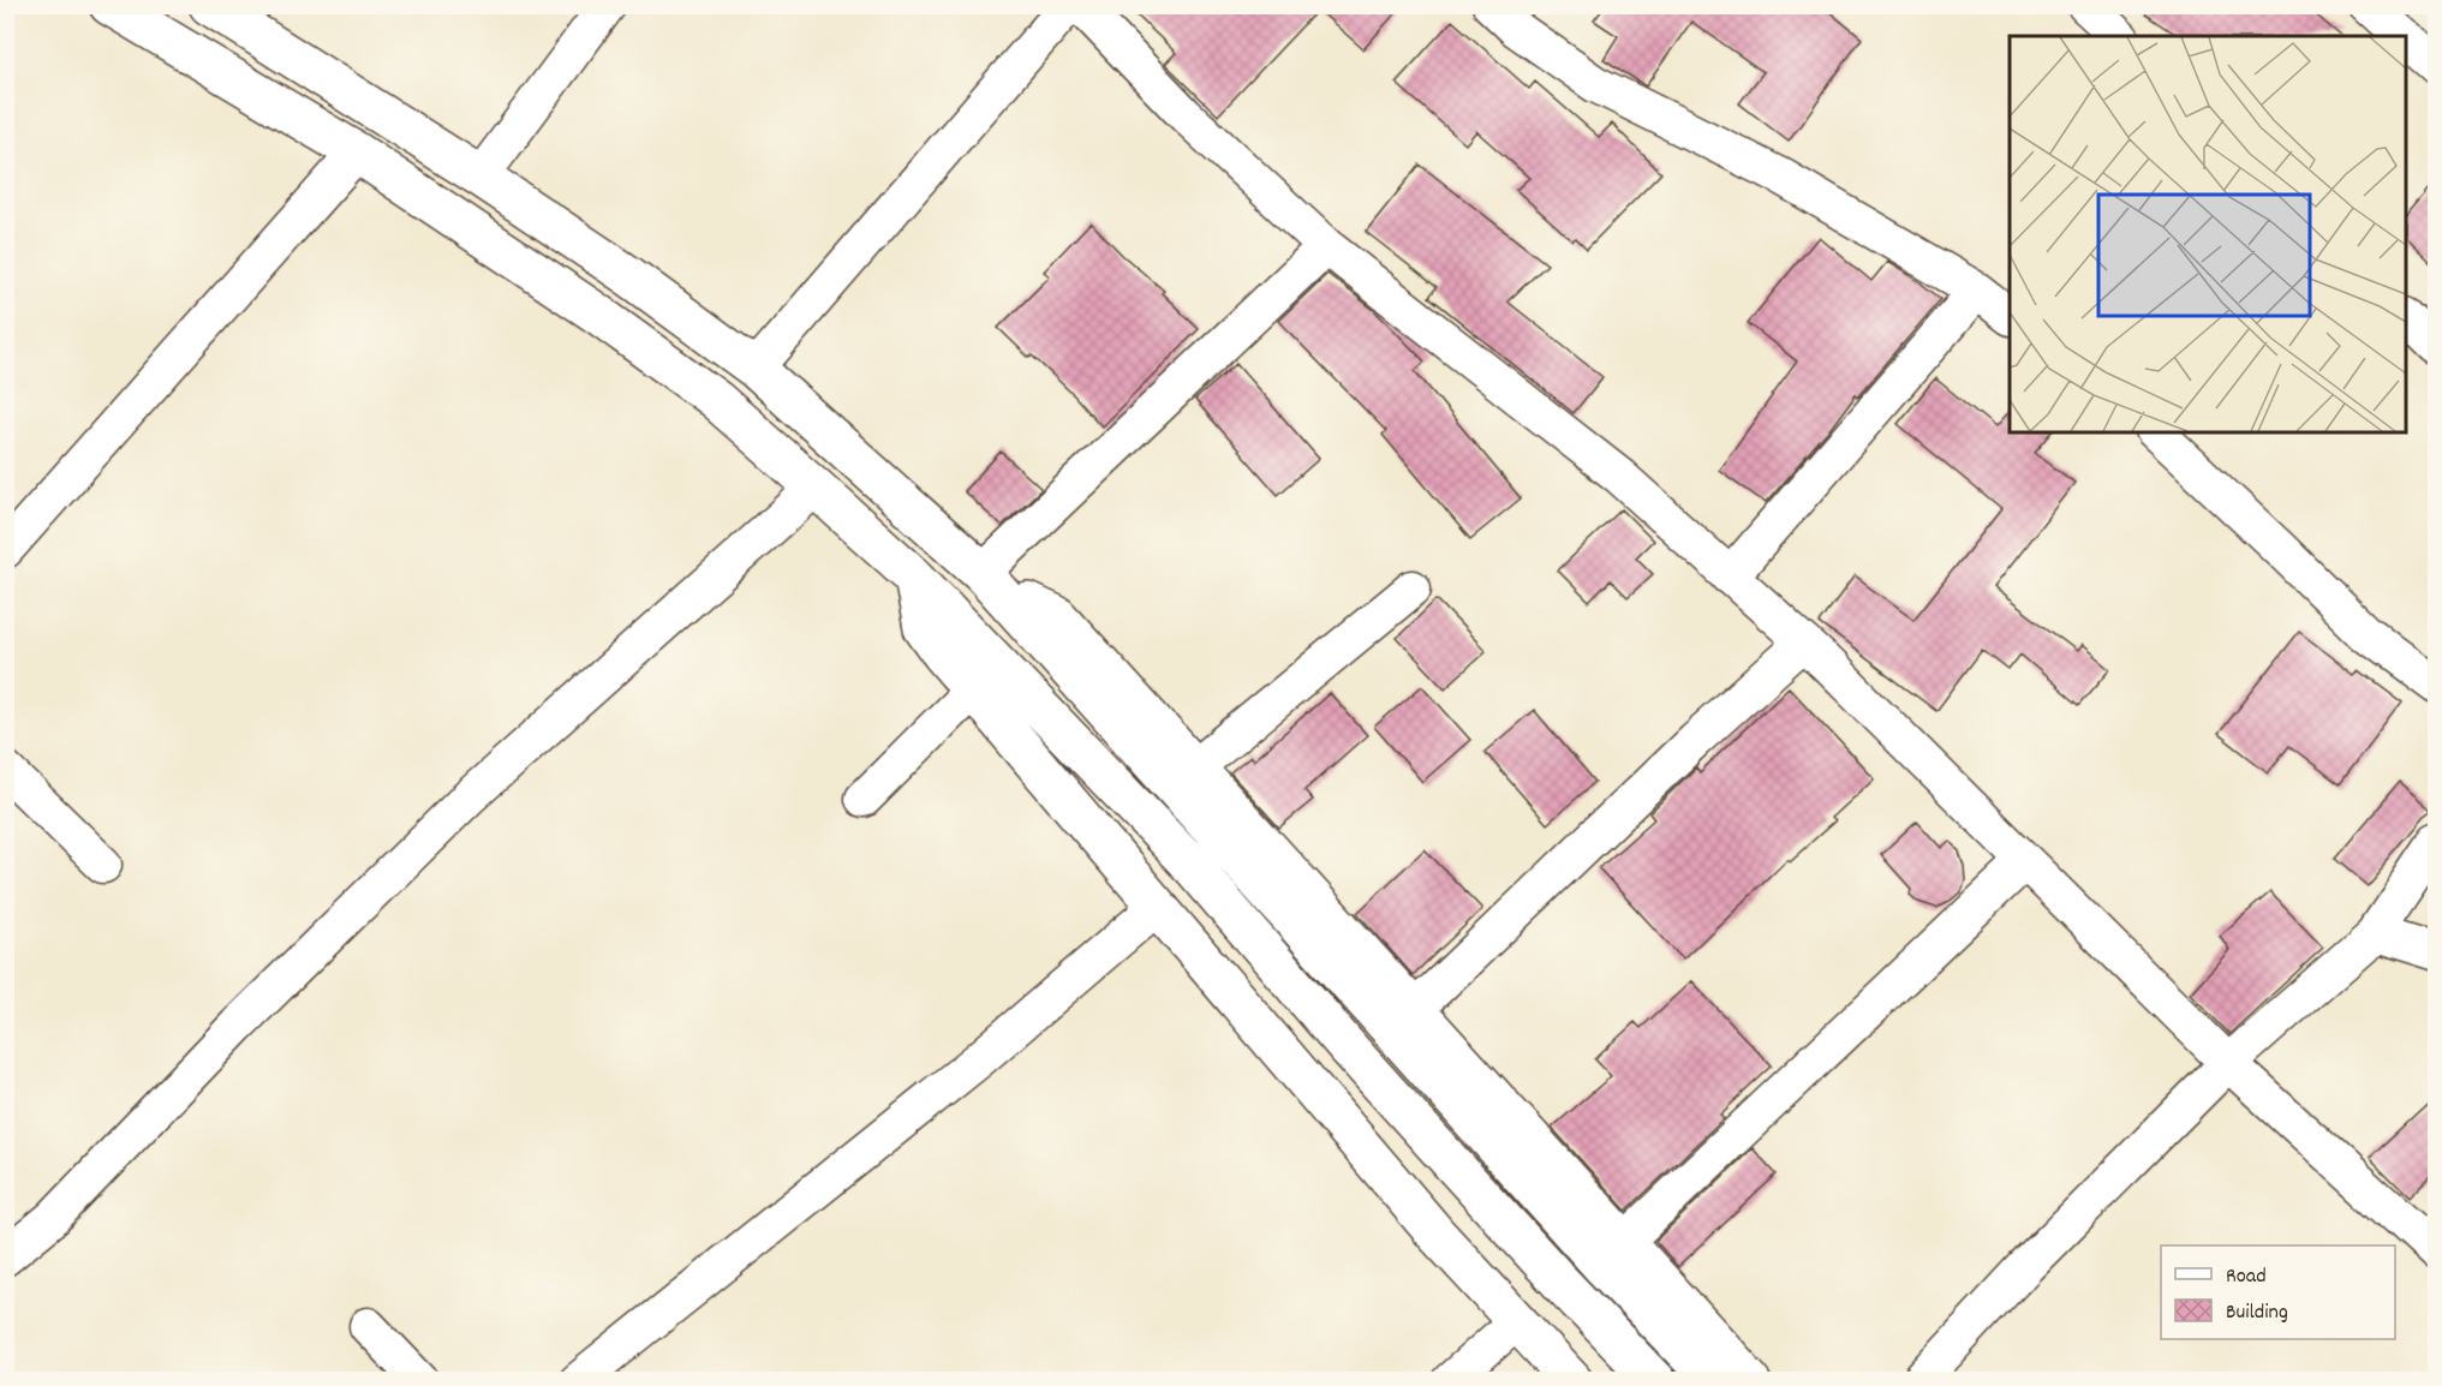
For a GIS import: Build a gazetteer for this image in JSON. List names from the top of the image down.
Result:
{
  "legend": ["Road", "Building"]
}
